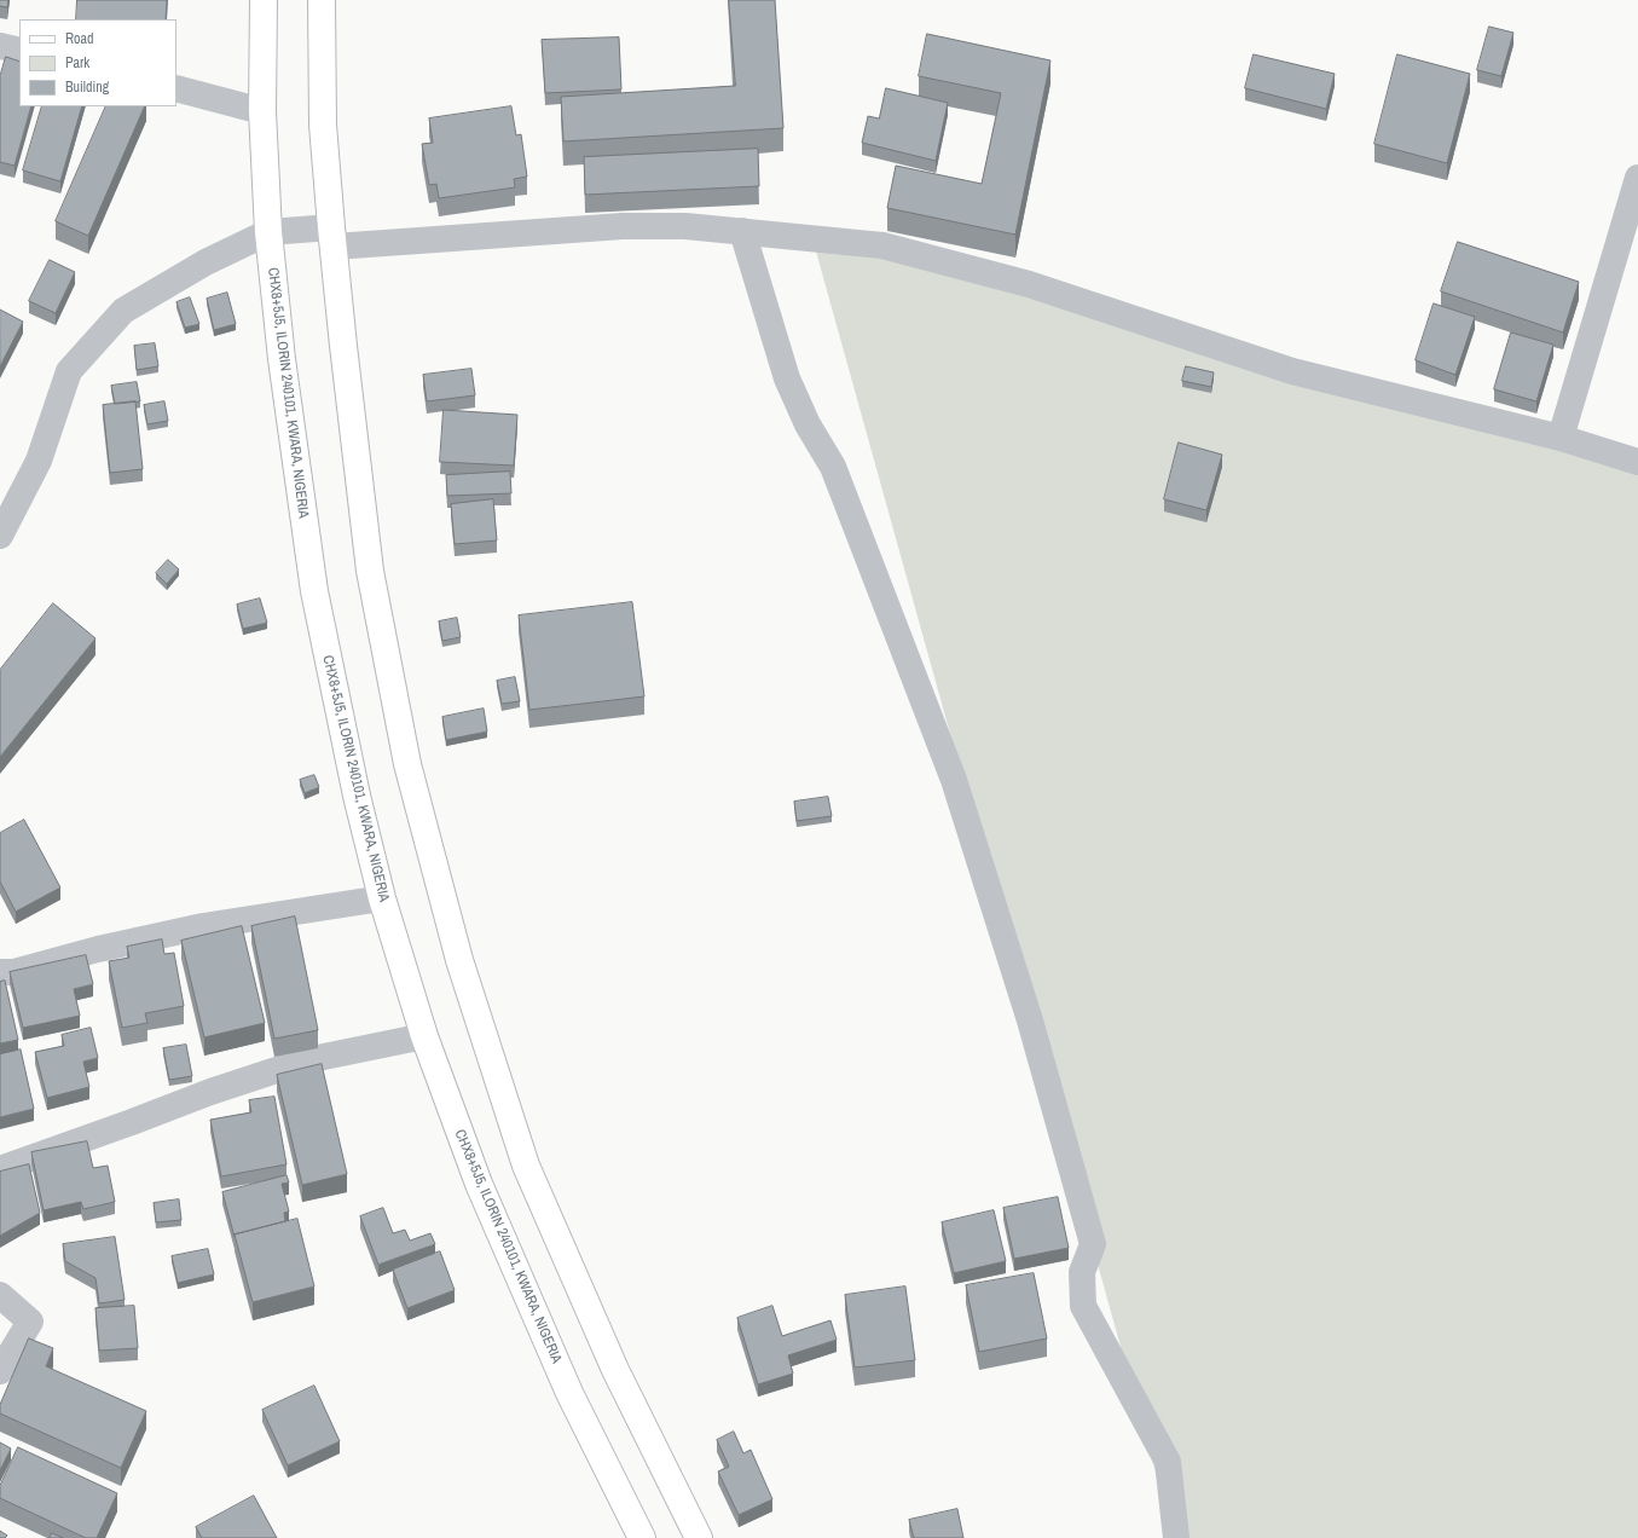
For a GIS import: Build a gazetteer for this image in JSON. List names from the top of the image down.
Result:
{
  "streets": {
    "main road": ["CHX8+5J5, ILORIN 240101, KWARA, NIGERIA"]
  },
  "legend": ["Road", "Park", "Building"]
}
